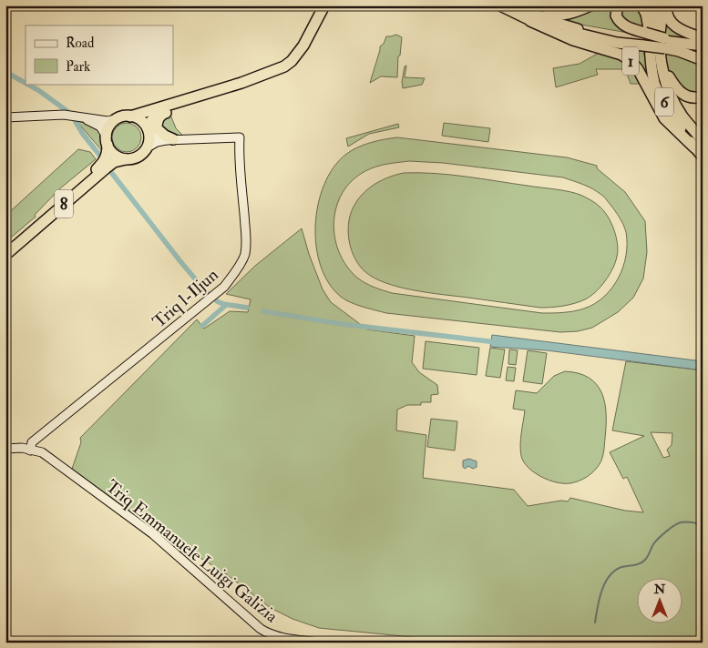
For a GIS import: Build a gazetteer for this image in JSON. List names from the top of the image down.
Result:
{
  "streets": {
    "highway": ["1", "6", "8"],
    "street": ["Triq l-Iljun", "Triq Emmanuele Luigi Galizia"]
  },
  "crossings": [
    ["1", "6"],
    ["Triq l-Iljun", "Triq Emmanuele Luigi Galizia"]
  ],
  "legend": ["Road", "Park"],
  "north": "top"
}
